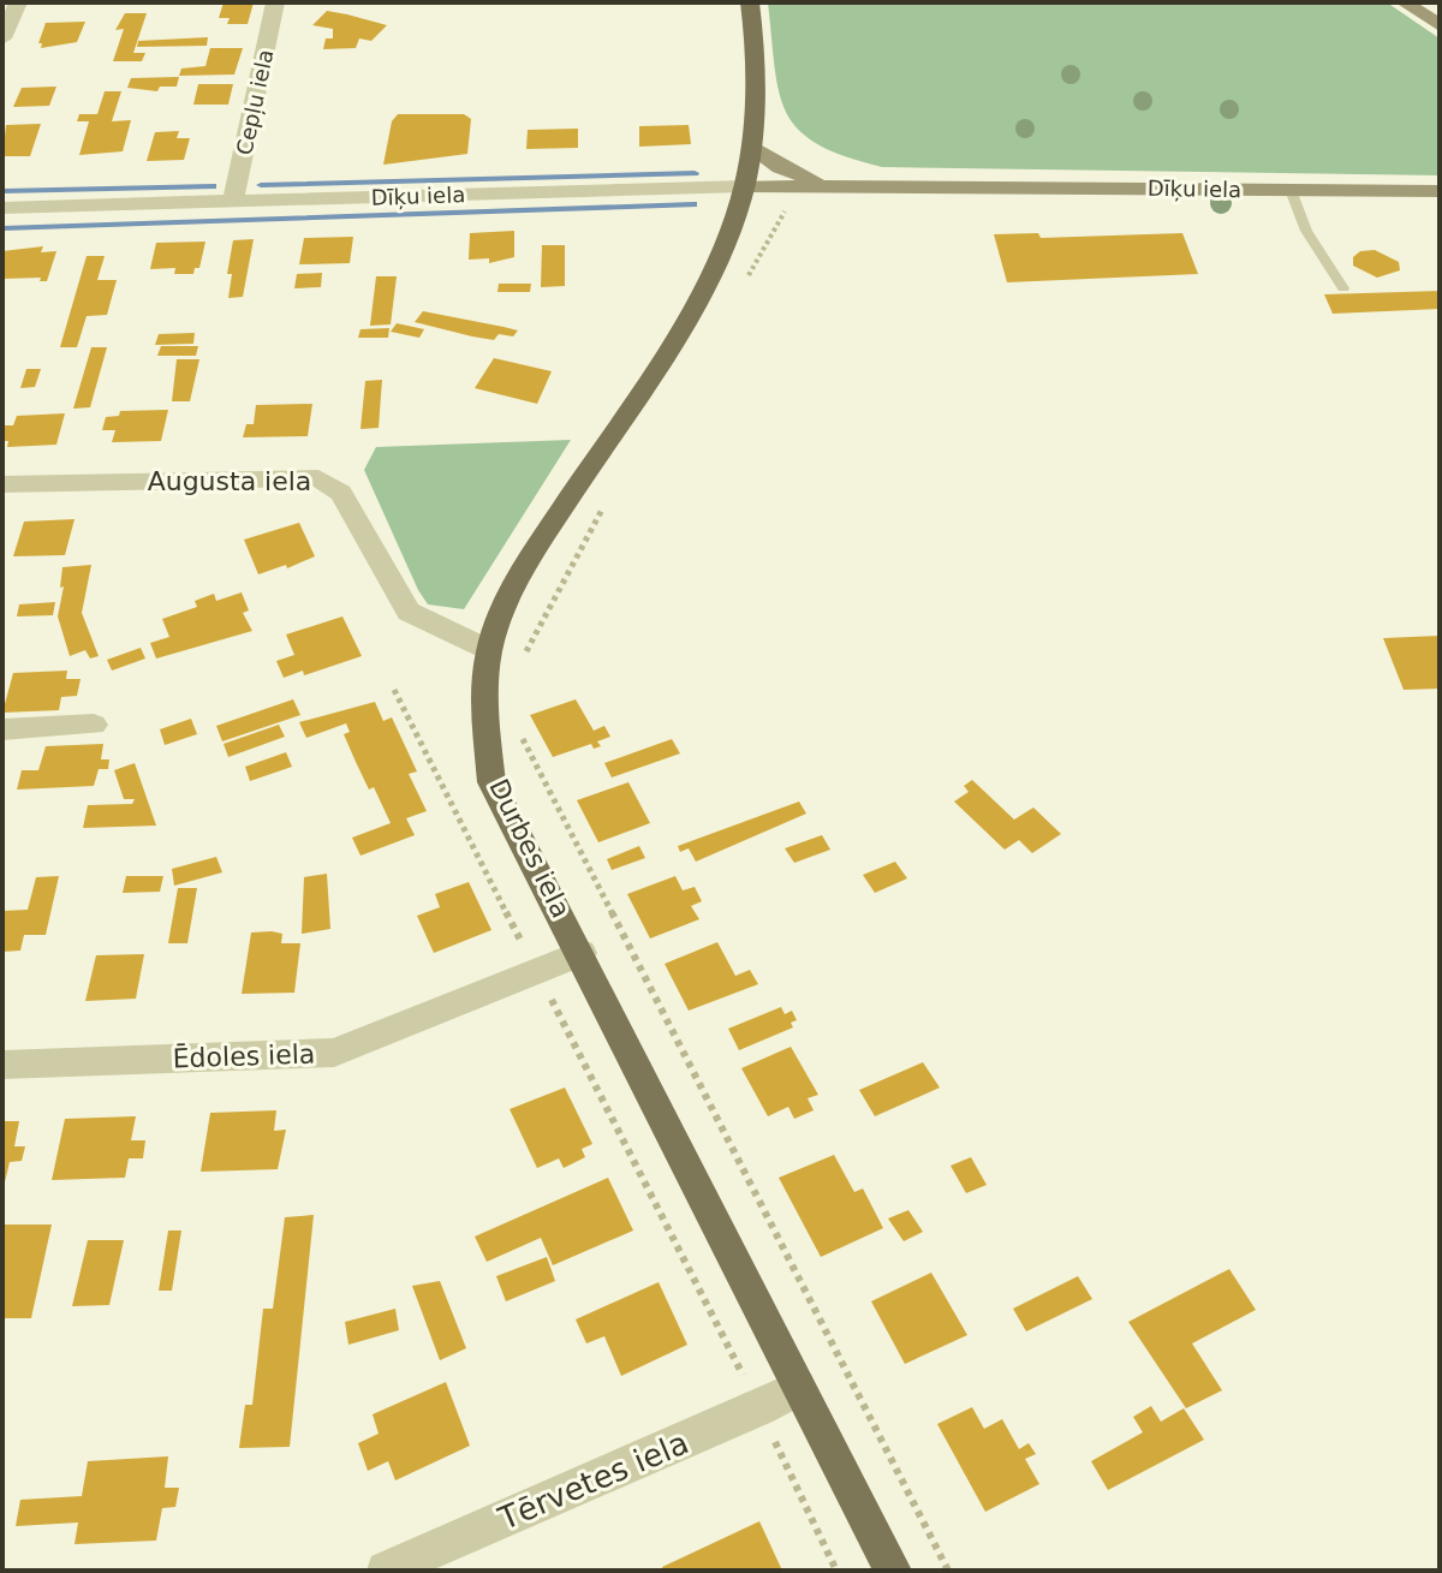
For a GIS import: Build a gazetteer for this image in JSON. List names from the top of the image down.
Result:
{
  "streets": {
    "main road": ["Dīķu iela", "Durbes iela"],
    "street": [
      "Cepļu iela",
      "Augusta iela",
      "Ēdoles iela",
      "Tērvetes iela"
    ]
  },
  "crossings": [
    ["Cepļu iela", "Dīķu iela"],
    ["Dīķu iela", "Durbes iela"],
    ["Augusta iela", "Durbes iela"],
    ["Durbes iela", "Ēdoles iela"],
    ["Durbes iela", "Tērvetes iela"]
  ]
}
